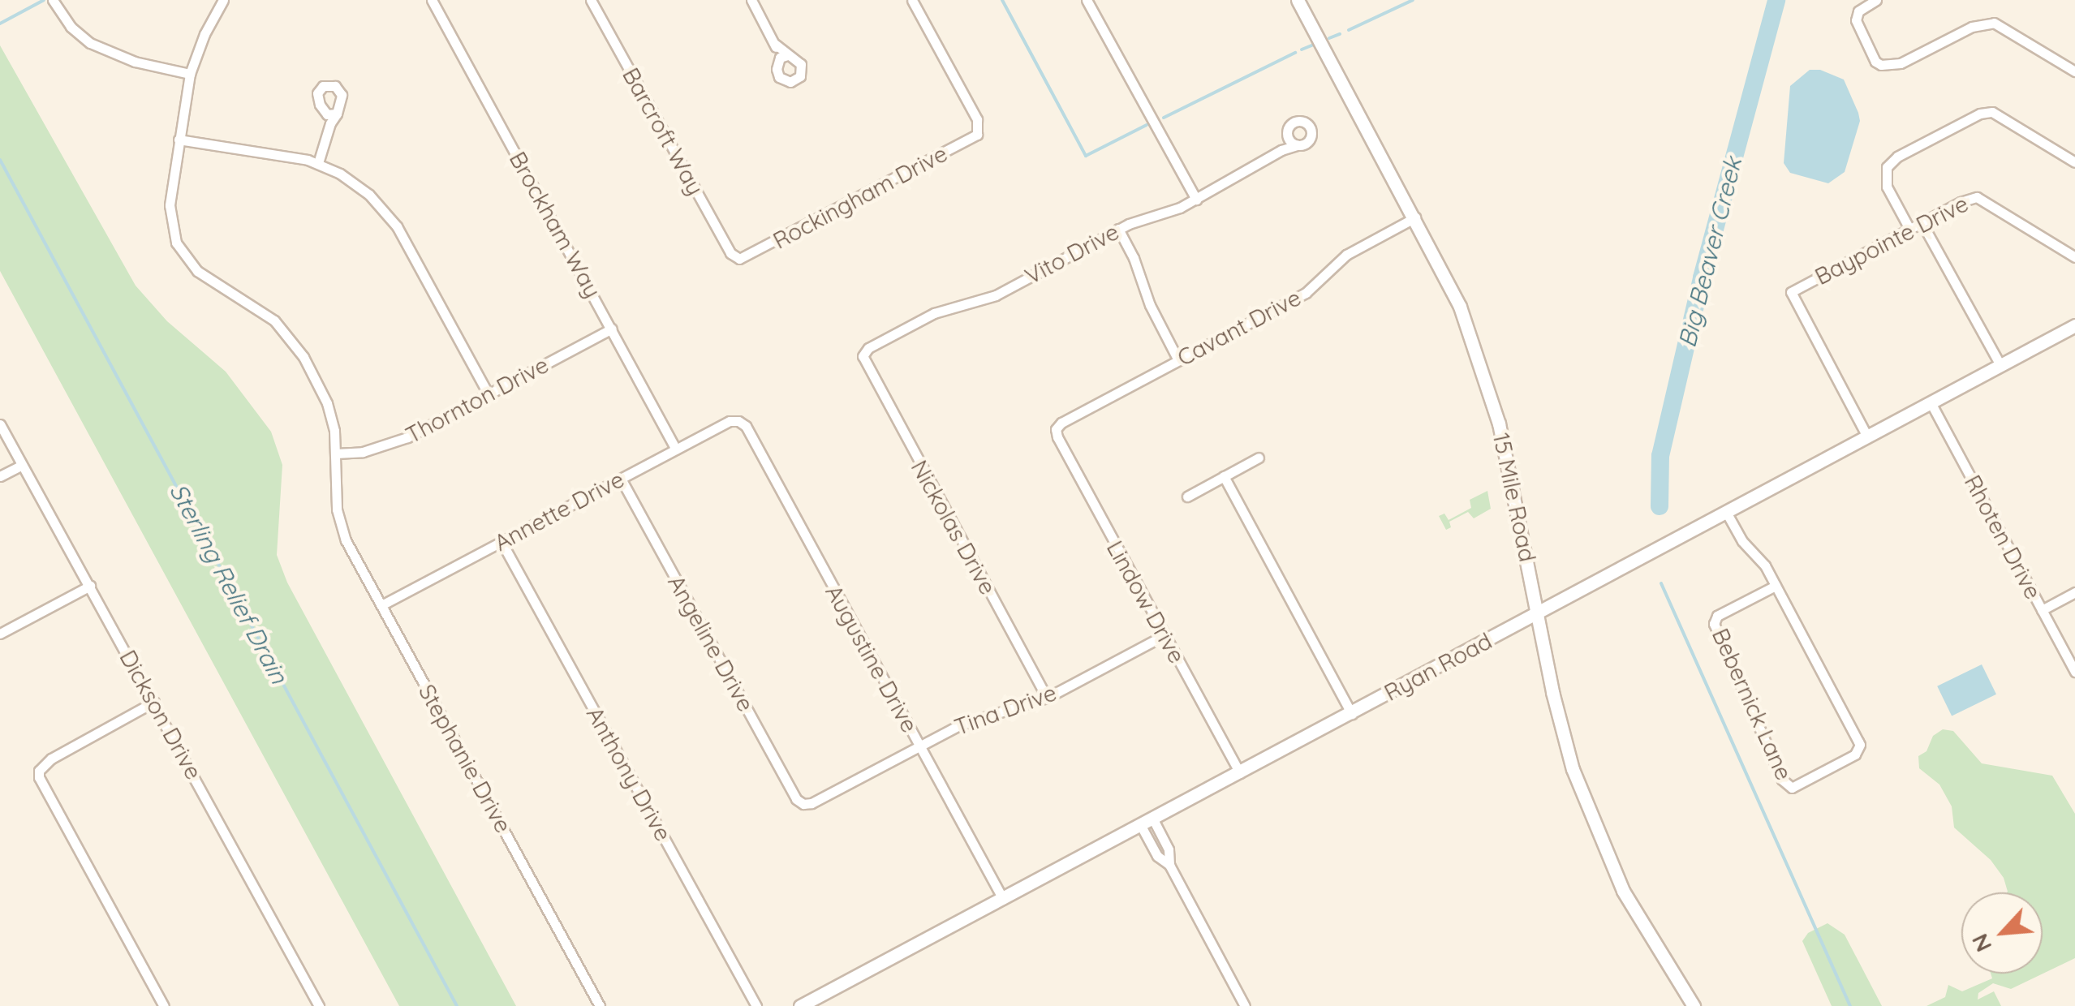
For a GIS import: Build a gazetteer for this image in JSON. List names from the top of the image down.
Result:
{
  "streets": {
    "main road": ["15 Mile Road", "Ryan Road"],
    "street": [
      "Barcroft Way",
      "Rockingham Drive",
      "Brockham Way",
      "Baypointe Drive",
      "Vito Drive",
      "Cavant Drive",
      "Thornton Drive",
      "Annette Drive",
      "Nickolas Drive",
      "Rhoten Drive",
      "Lindow Drive",
      "Angeline Drive",
      "Augustine Drive",
      "Bebernick Lane",
      "Tina Drive",
      "Dickson Drive",
      "Stephanie Drive",
      "Anthony Drive"
    ]
  },
  "crossings": [
    ["Barcroft Way", "Rockingham Drive"],
    ["Brockham Way", "Thornton Drive"],
    ["Brockham Way", "Annette Drive"],
    ["Baypointe Drive", "Ryan Road"],
    ["Vito Drive", "Nickolas Drive"],
    ["Cavant Drive", "15 Mile Road"],
    ["Cavant Drive", "Lindow Drive"],
    ["Thornton Drive", "Stephanie Drive"],
    ["15 Mile Road", "Ryan Road"],
    ["Annette Drive", "Angeline Drive"],
    ["Annette Drive", "Augustine Drive"],
    ["Annette Drive", "Stephanie Drive"],
    ["Annette Drive", "Anthony Drive"],
    ["Nickolas Drive", "Tina Drive"],
    ["Rhoten Drive", "Ryan Road"],
    ["Lindow Drive", "Ryan Road"],
    ["Lindow Drive", "Tina Drive"],
    ["Angeline Drive", "Tina Drive"],
    ["Augustine Drive", "Ryan Road"],
    ["Augustine Drive", "Tina Drive"],
    ["Ryan Road", "Bebernick Lane"]
  ],
  "water": ["Big Beaver Creek", "Sterling Relief Drain"],
  "north": "bottom left"
}
